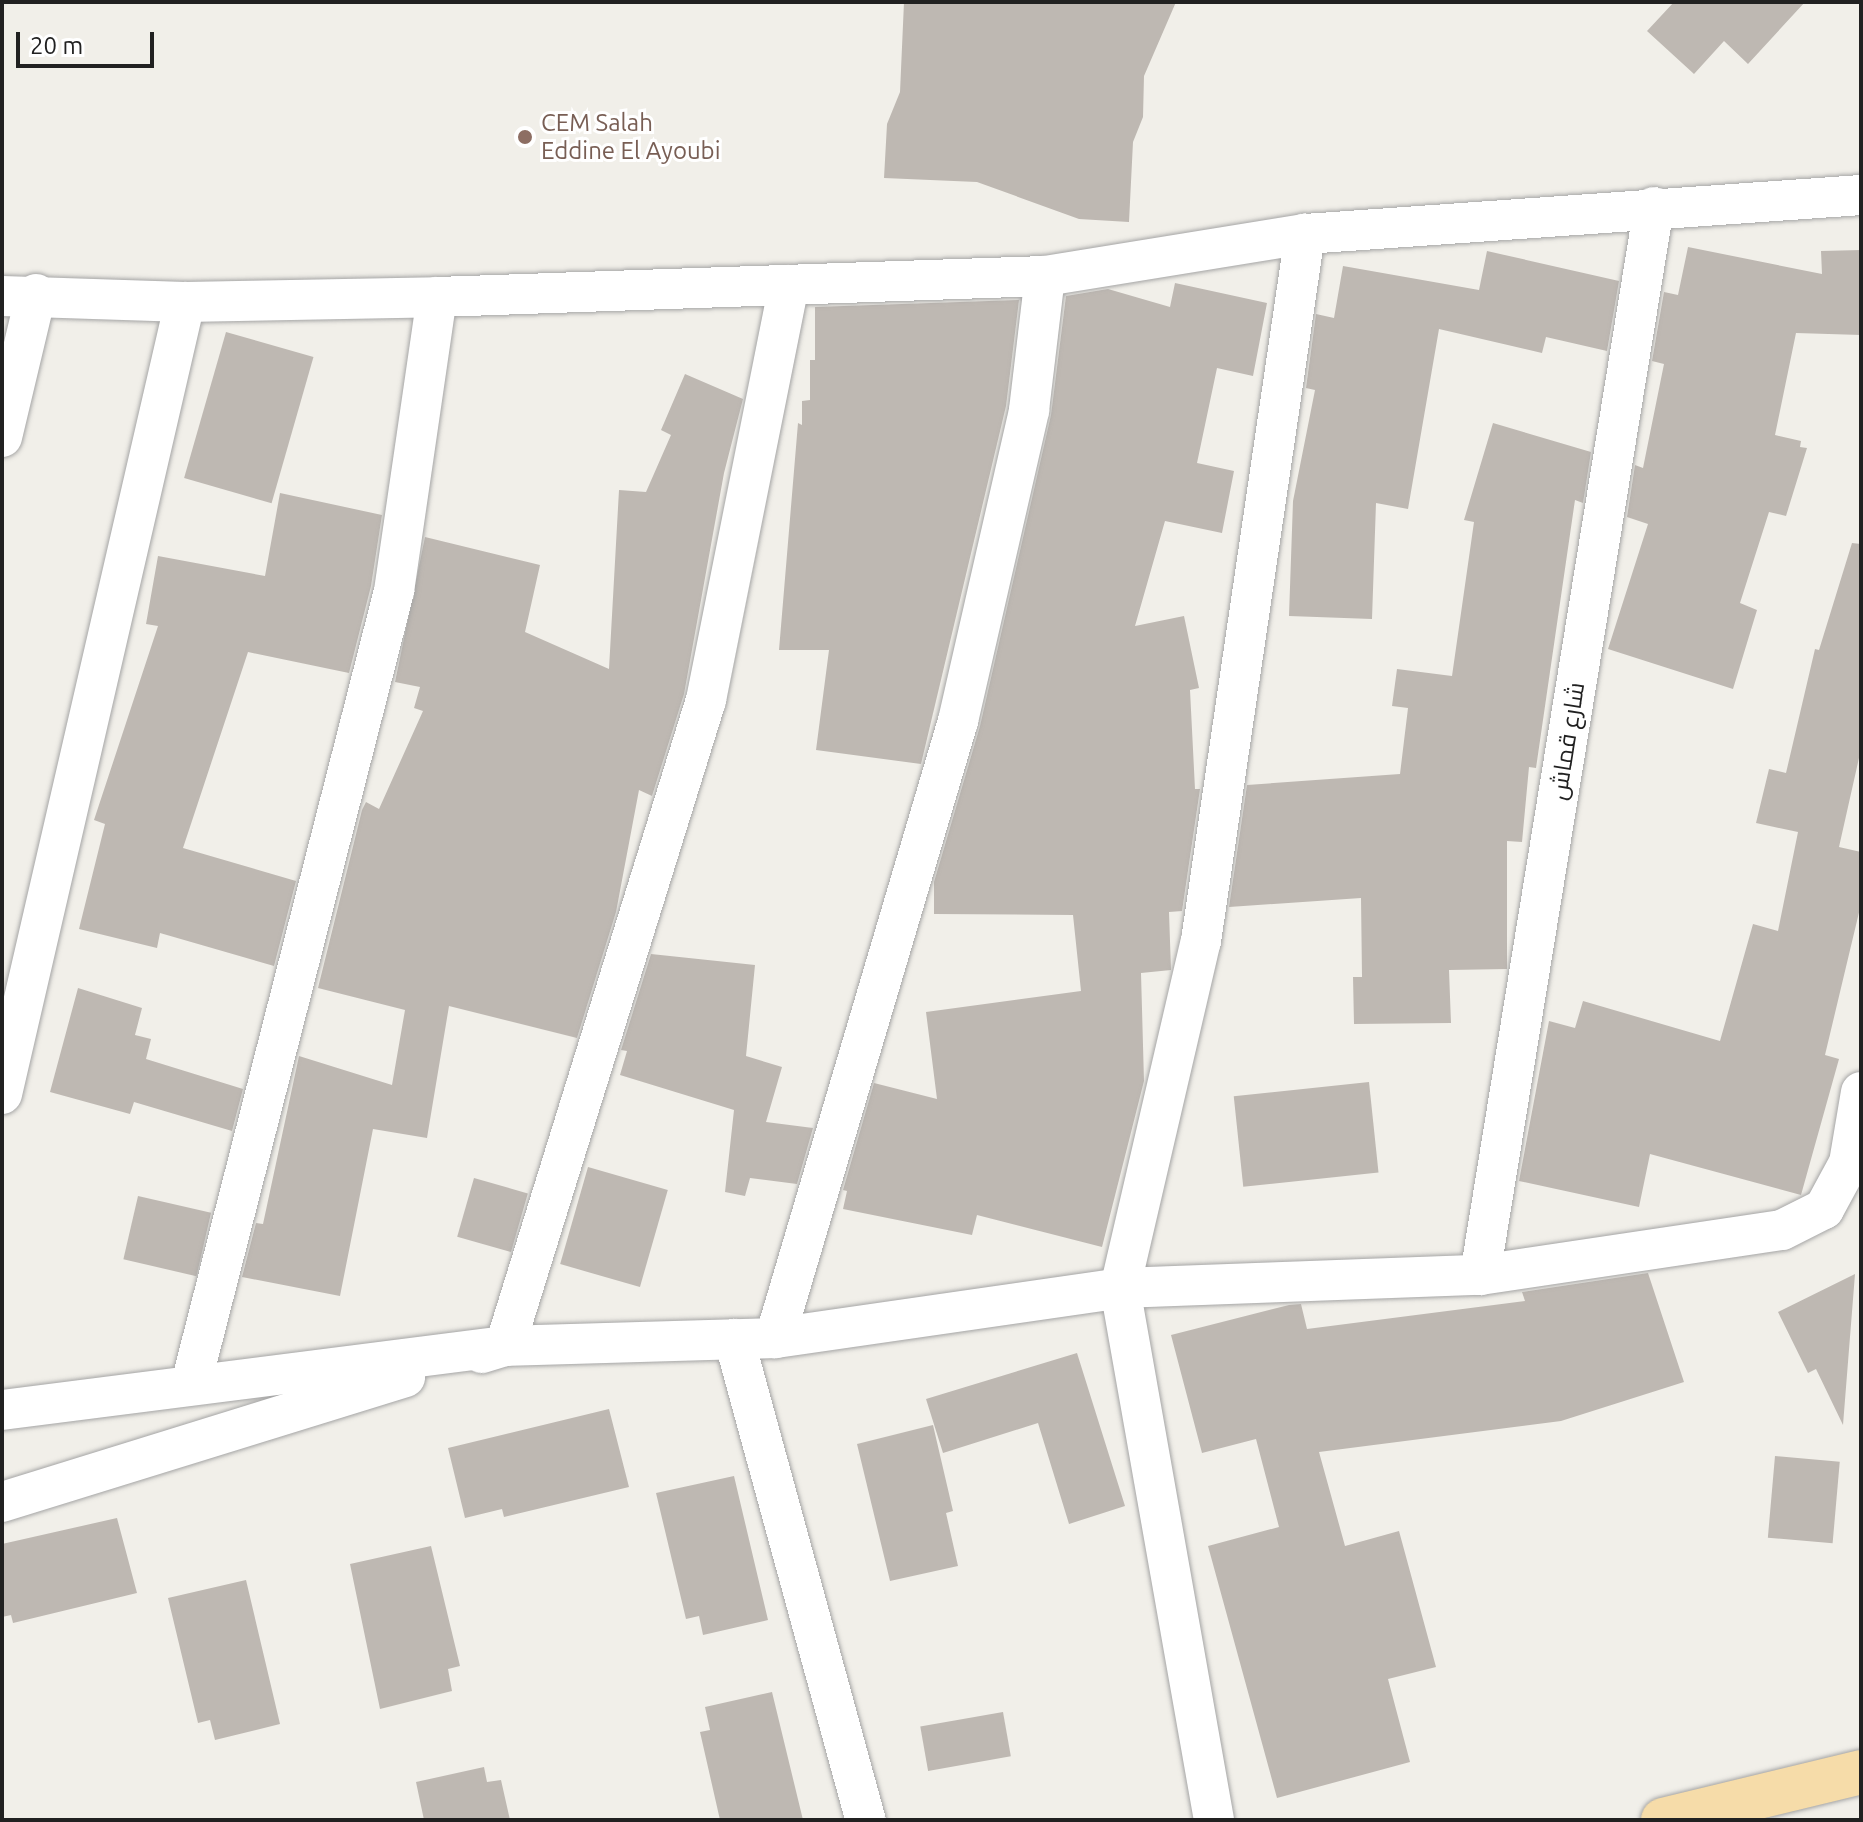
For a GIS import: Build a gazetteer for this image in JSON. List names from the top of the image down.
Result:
{
  "streets": {
    "street": ["شارع قماش"]
  },
  "places": ["CEM Salah Eddine El Ayoubi"],
  "scale_bar": "20 m"
}
